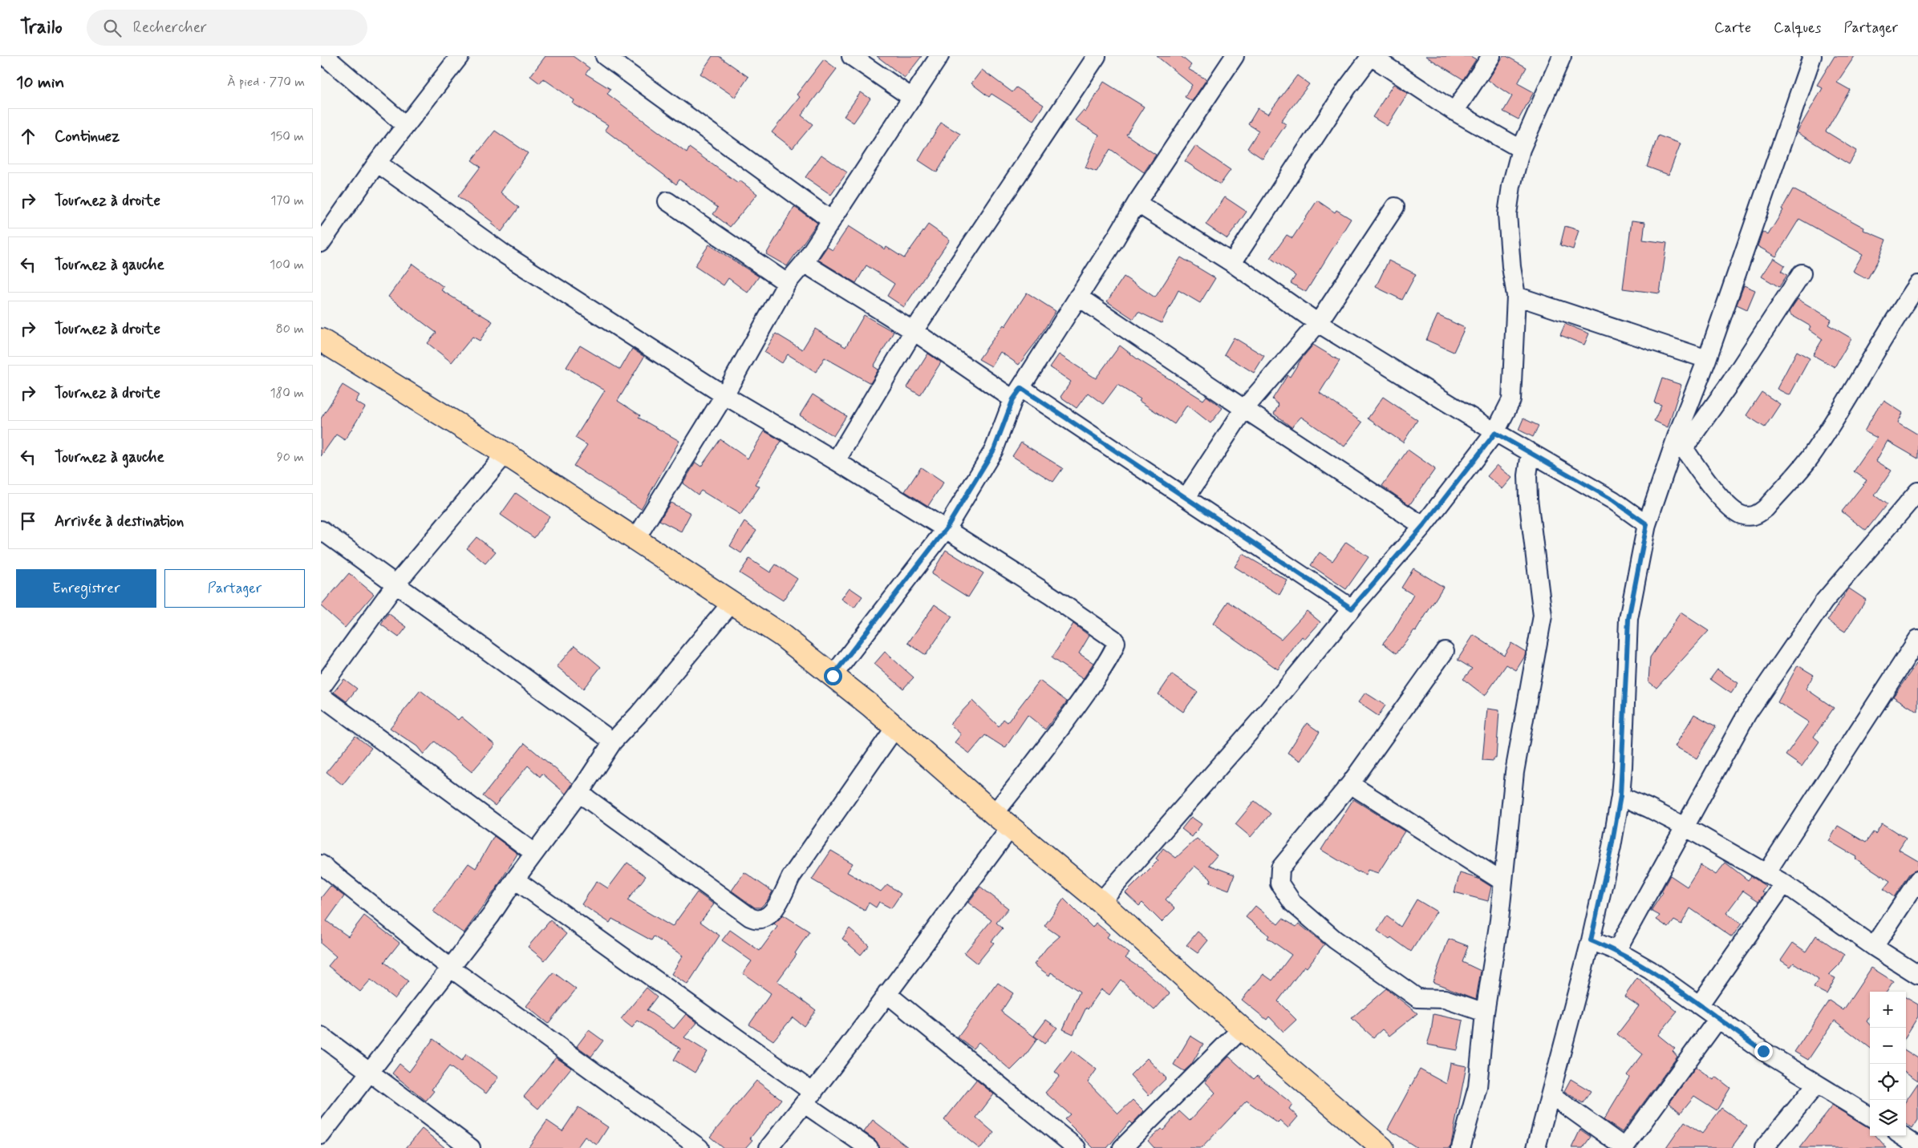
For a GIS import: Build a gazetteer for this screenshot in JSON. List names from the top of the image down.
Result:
{
  "page": {
    "header": "Trailo",
    "search": "Rechercher",
    "nav": ["Carte", "Calques", "Partager"],
    "heading": ["10 min", "À pied · 770 m"],
    "list": [
      ["Continuez", "150 m"],
      ["Tournez à droite", "170 m"],
      ["Tournez à gauche", "100 m"],
      ["Tournez à droite", "80 m"],
      ["Tournez à droite", "180 m"],
      ["Tournez à gauche", "90 m"],
      "Arrivée à destination"
    ],
    "buttons": ["Enregistrer", "Partager"],
    "map_buttons": ["+", "−"]
  }
}
